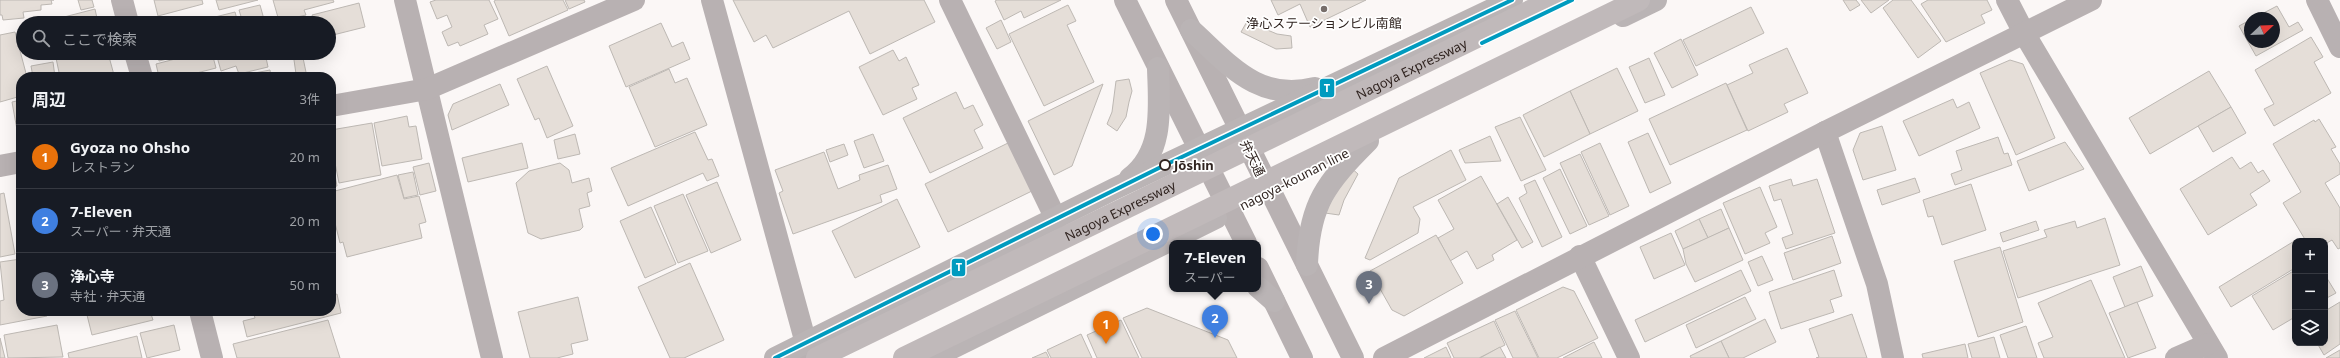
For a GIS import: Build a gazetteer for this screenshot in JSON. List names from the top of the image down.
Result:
{
  "streets": {
    "highway": ["Nagoya Expressway"],
    "main road": ["nagoya-kounan line"],
    "street": ["弁天通"]
  },
  "crossings": [
    ["弁天通", "nagoya-kounan line"]
  ],
  "places": ["浄心ステーションビル南館", "Jōshin"],
  "lines": ["transit line T"],
  "north": "top right",
  "page": {
    "search": "ここで検索",
    "heading": ["周辺", "3件"],
    "list": [
      {
        "mark": "1",
        "name": "Gyoza no Ohsho",
        "note": "レストラン",
        "value": "20 m"
      },
      {
        "mark": "2",
        "name": "7-Eleven",
        "note": "スーパー · 弁天通",
        "value": "20 m"
      },
      {
        "mark": "3",
        "name": "浄心寺",
        "note": "寺社 · 弁天通",
        "value": "50 m"
      }
    ],
    "map_buttons": ["+", "−"],
    "popup": ["7-Eleven", "スーパー"],
    "pins": ["3", "2", "1"]
  }
}
